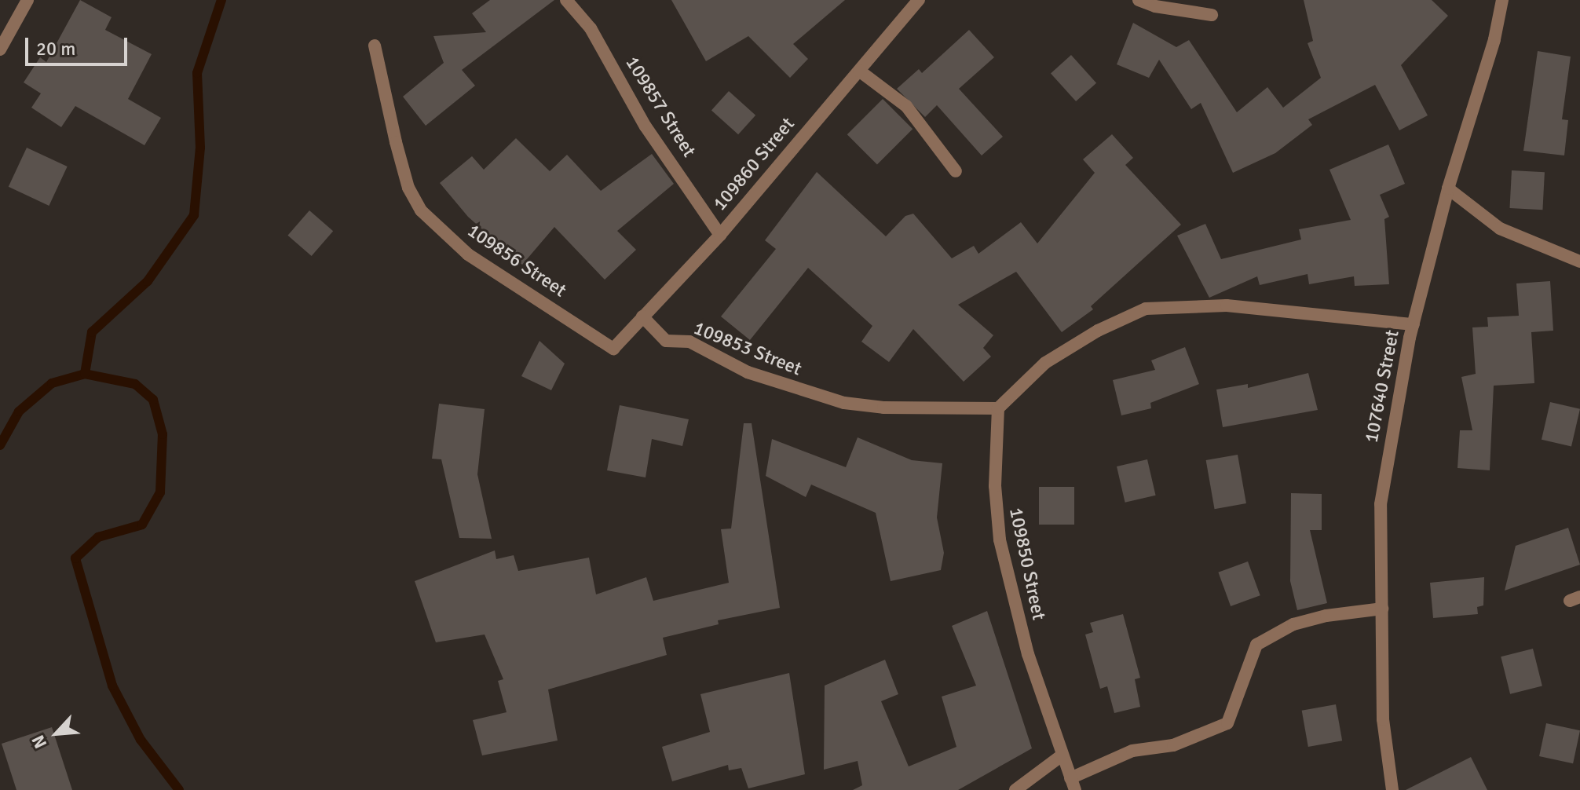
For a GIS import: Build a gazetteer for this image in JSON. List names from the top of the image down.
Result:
{
  "streets": {
    "street": [
      "109857 Street",
      "109860 Street",
      "109856 Street",
      "109853 Street",
      "107640 Street",
      "109850 Street"
    ]
  },
  "crossings": [
    ["109857 Street", "109860 Street"],
    ["109860 Street", "109856 Street"],
    ["109860 Street", "109853 Street"],
    ["109853 Street", "109850 Street"]
  ],
  "scale_bar": "20 m",
  "north": "bottom left"
}
